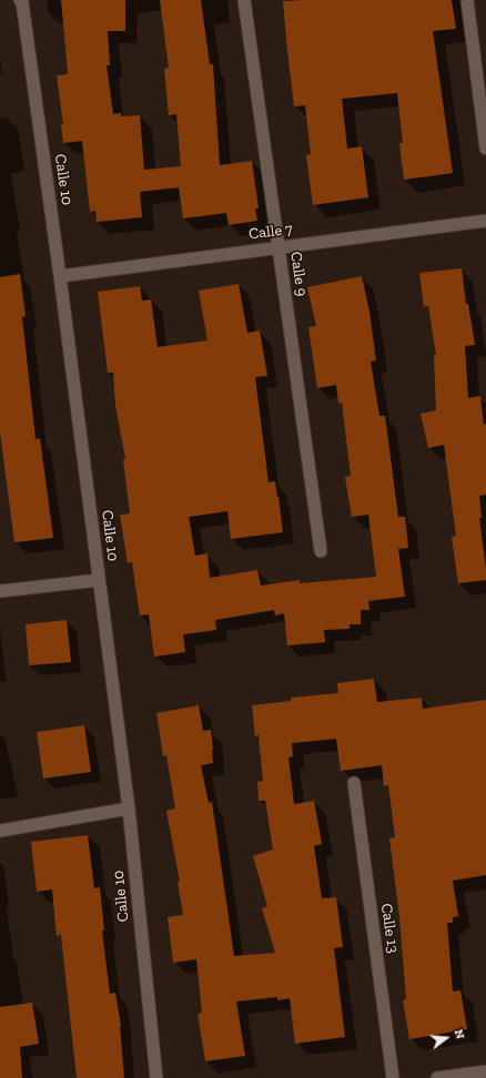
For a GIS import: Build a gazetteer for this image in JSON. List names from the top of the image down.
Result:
{
  "streets": {
    "street": [
      "Calle 10",
      "Calle 7",
      "Calle 9",
      "Calle 13"
    ]
  },
  "crossings": [
    ["Calle 10", "Calle 7"],
    ["Calle 7", "Calle 9"]
  ],
  "north": "right"
}
